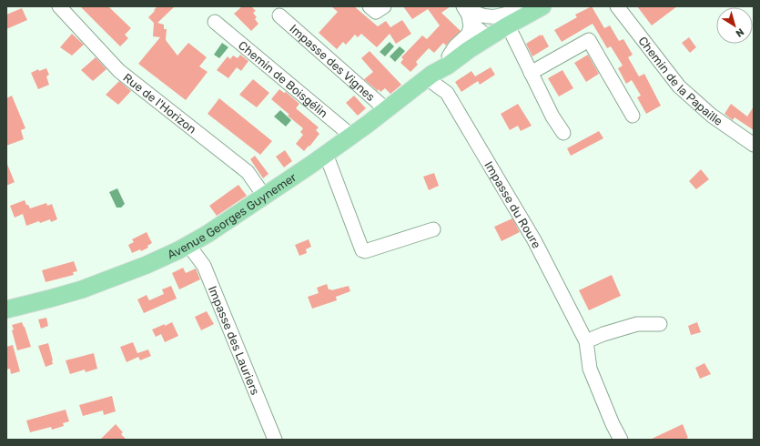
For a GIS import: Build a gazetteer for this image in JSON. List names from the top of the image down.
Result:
{
  "streets": {
    "main road": ["Avenue Georges Guynemer"],
    "street": [
      "Impasse des Vignes",
      "Chemin de Boisgélin",
      "Chemin de la Papaille",
      "Rue de l'Horizon",
      "Impasse du Roure",
      "Impasse des Lauriers"
    ]
  },
  "crossings": [
    ["Impasse des Vignes", "Avenue Georges Guynemer"],
    ["Chemin de Boisgélin", "Avenue Georges Guynemer"],
    ["Rue de l'Horizon", "Avenue Georges Guynemer"],
    ["Impasse du Roure", "Avenue Georges Guynemer"],
    ["Avenue Georges Guynemer", "Impasse des Lauriers"]
  ],
  "north": "bottom right"
}
